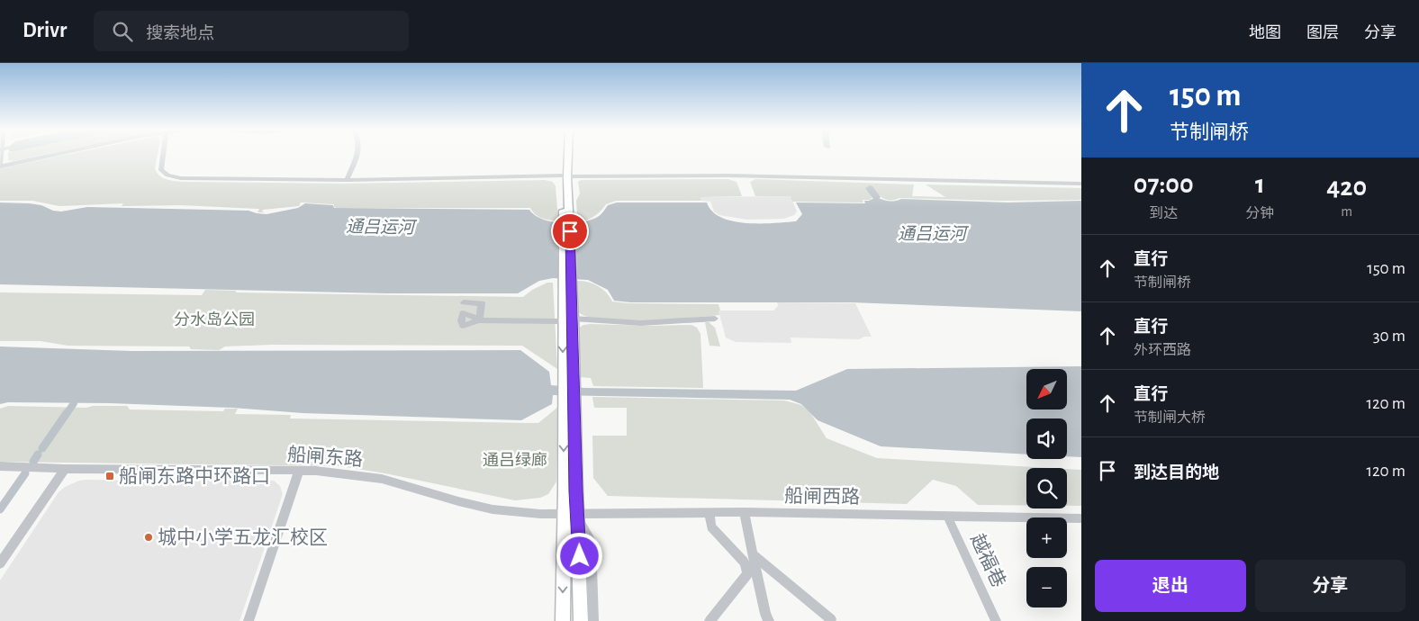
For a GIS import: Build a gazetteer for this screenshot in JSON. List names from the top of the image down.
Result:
{
  "streets": {
    "street": ["船闸东路", "船闸西路", "越福巷"]
  },
  "crossings": [
    ["船闸东路", "船闸西路"],
    ["船闸西路", "越福巷"]
  ],
  "water": ["通吕运河"],
  "parks": ["分水岛公园", "通吕绿廊"],
  "places": {
    "transit": ["船闸东路中环路口"],
    "other": ["城中小学五龙汇校区"]
  },
  "north": "bottom left",
  "page": {
    "header": "Drivr",
    "search": "搜索地点",
    "nav": ["地图", "图层", "分享"],
    "turn": ["150 m", "节制闸桥"],
    "eta": [
      "07:00",
      "到达",
      "1",
      "分钟",
      "420",
      "m"
    ],
    "list": [
      {
        "name": "直行",
        "note": "节制闸桥",
        "value": "150 m"
      },
      {
        "name": "直行",
        "note": "外环西路",
        "value": "30 m"
      },
      {
        "name": "直行",
        "note": "节制闸大桥",
        "value": "120 m"
      },
      {
        "name": "到达目的地",
        "value": "120 m"
      }
    ],
    "map_buttons": ["+", "−"],
    "buttons": ["退出", "分享"]
  }
}
